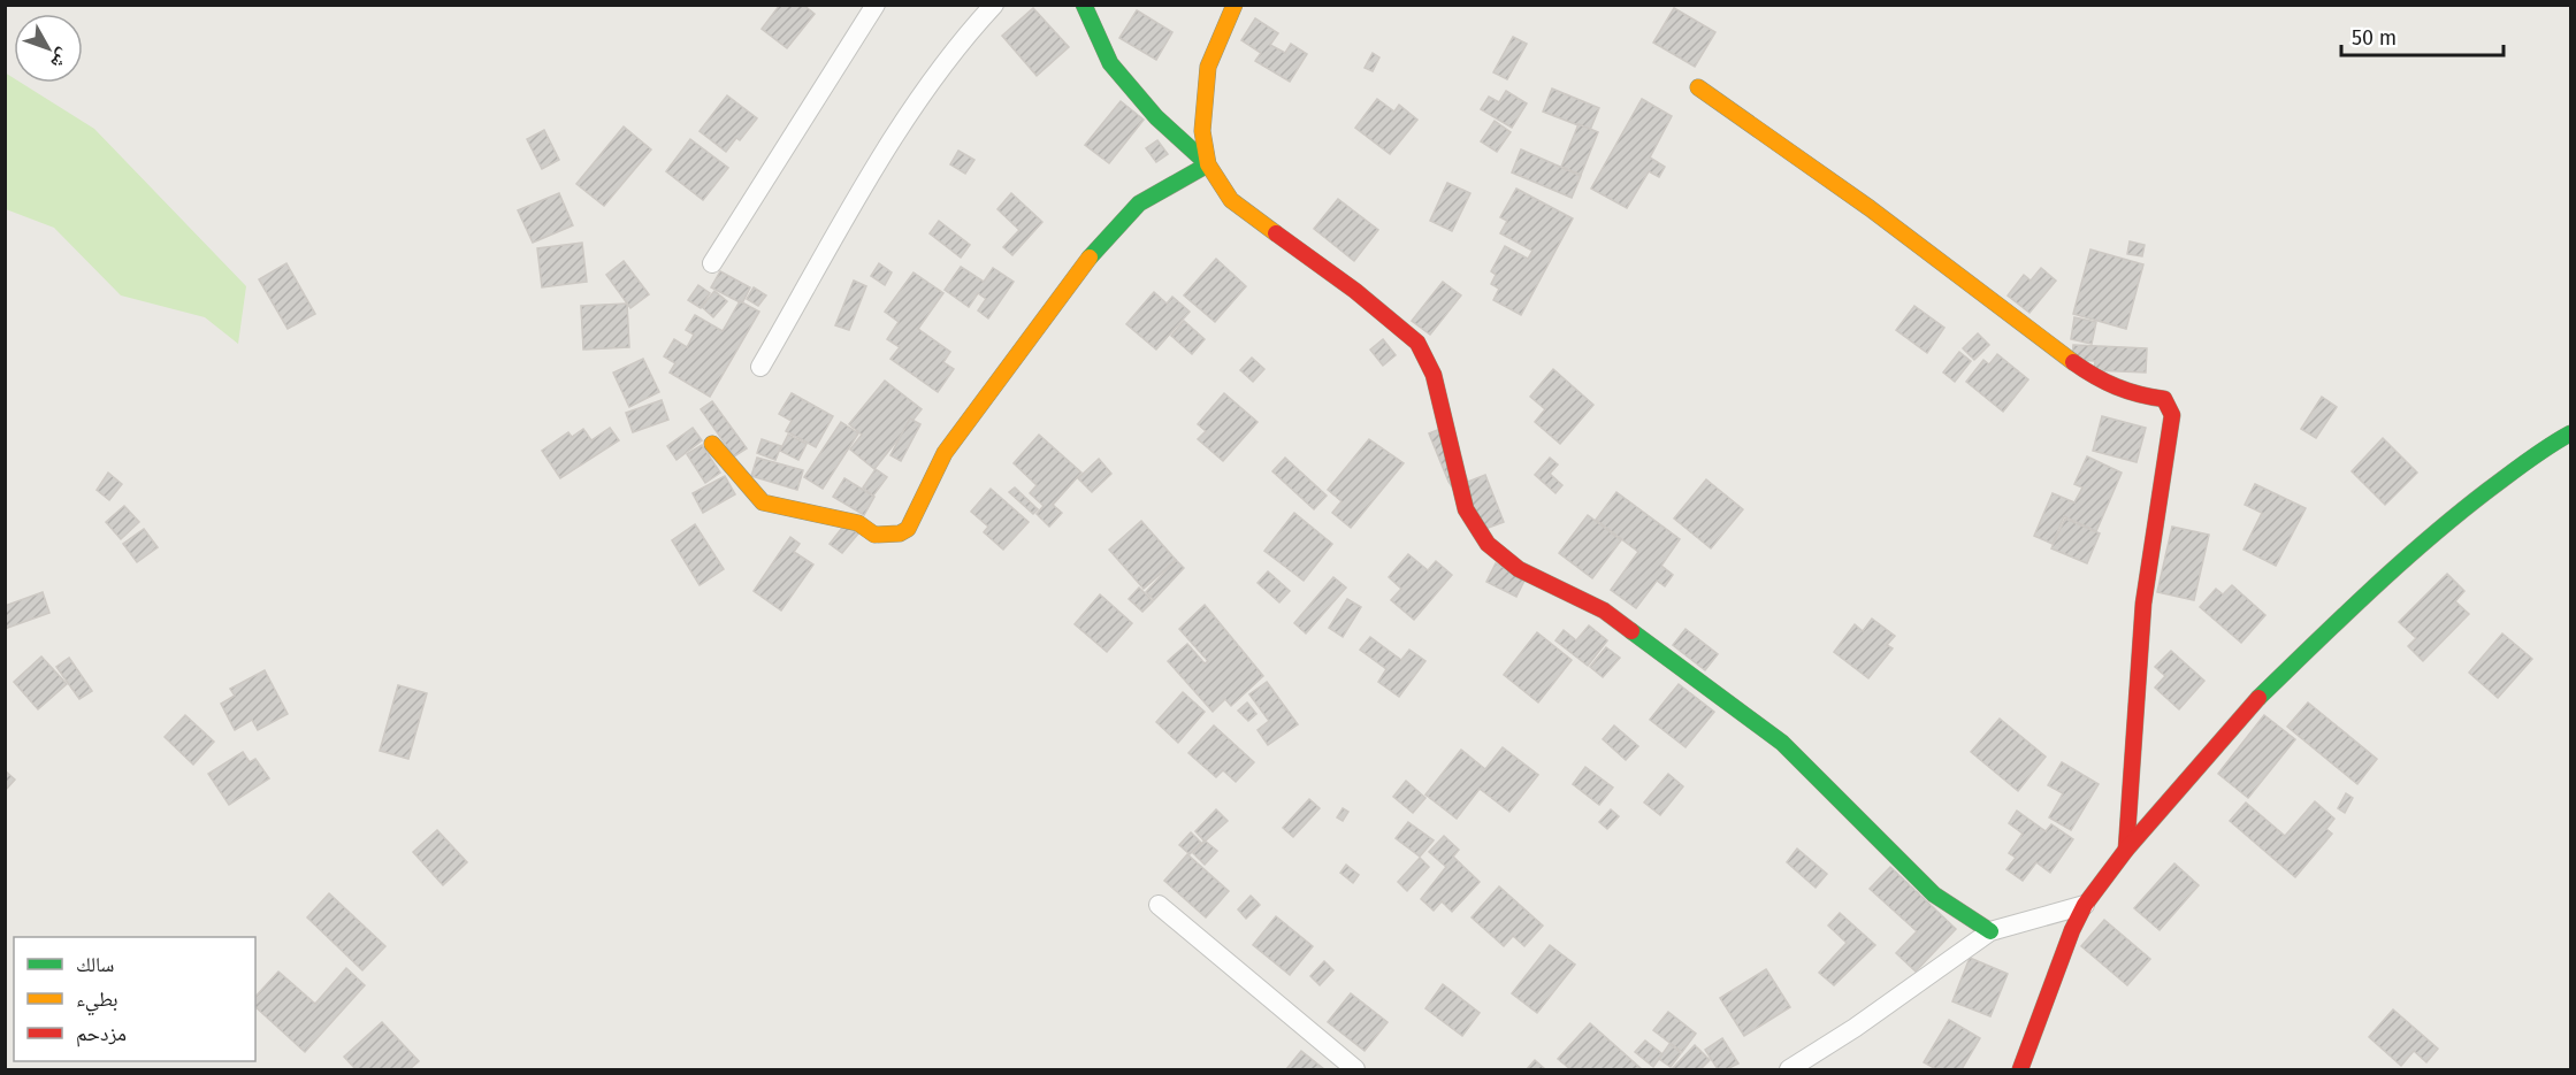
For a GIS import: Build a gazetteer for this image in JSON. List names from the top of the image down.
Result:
{
  "legend": ["سالك", "بطيء", "مزدحم"],
  "scale_bar": "50 m",
  "north": "bottom right"
}
